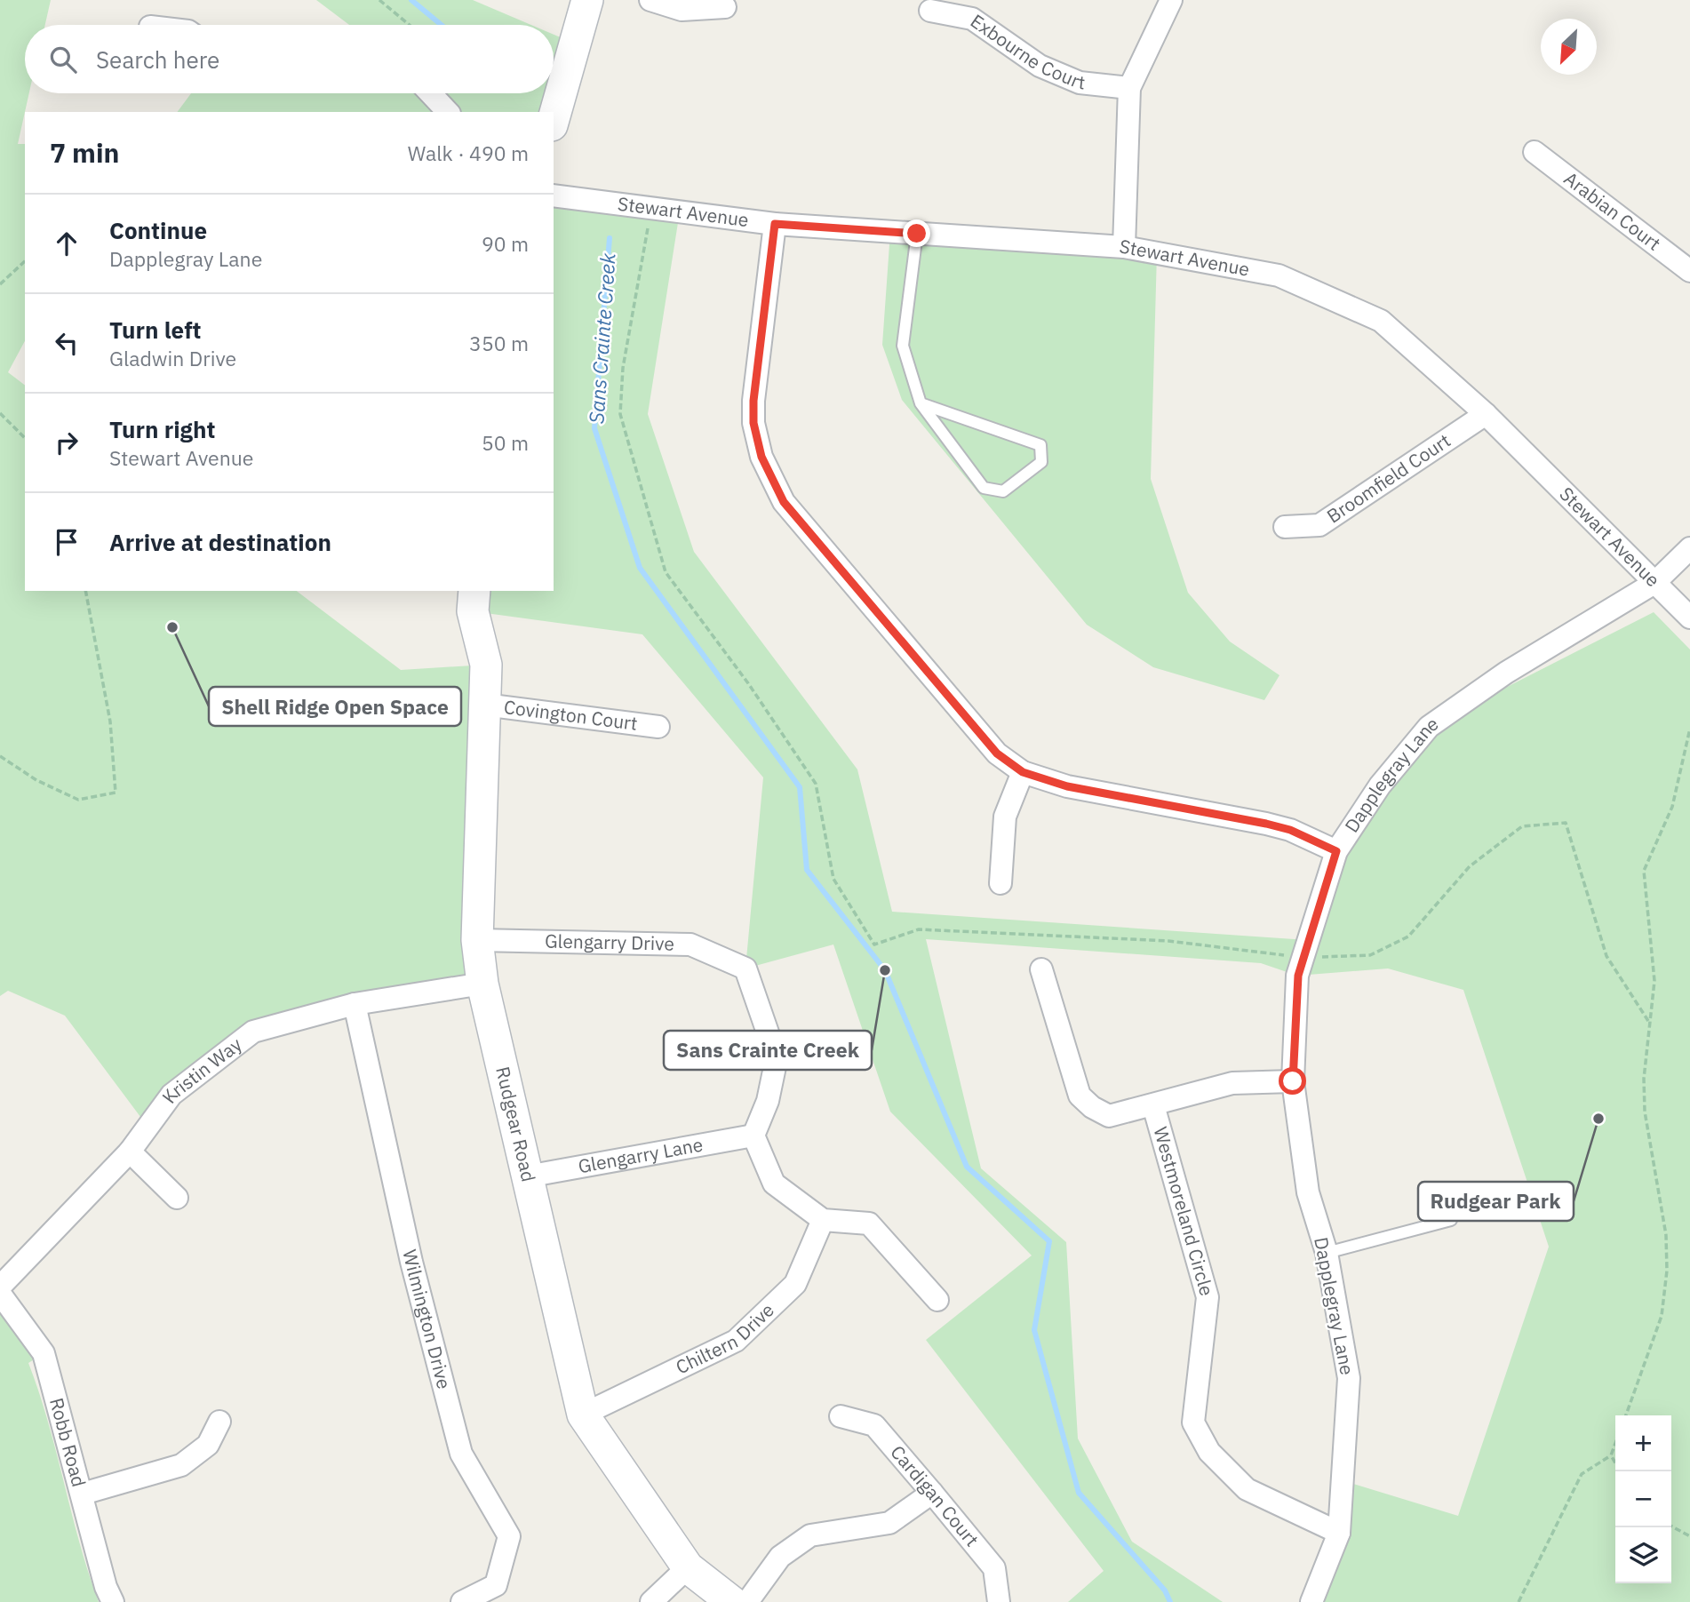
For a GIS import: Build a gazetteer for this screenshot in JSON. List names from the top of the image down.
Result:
{
  "streets": {
    "street": [
      "Exbourne Court",
      "Arabian Court",
      "Stewart Avenue",
      "Broomfield Court",
      "Covington Court",
      "Dapplegray Lane",
      "Glengarry Drive",
      "Kristin Way",
      "Rudgear Road",
      "Glengarry Lane",
      "Westmoreland Circle",
      "Wilmington Drive",
      "Chiltern Drive",
      "Robb Road",
      "Cardigan Court"
    ]
  },
  "crossings": [
    ["Stewart Avenue", "Broomfield Court"],
    ["Stewart Avenue", "Dapplegray Lane"],
    ["Covington Court", "Rudgear Road"],
    ["Dapplegray Lane", "Westmoreland Circle"],
    ["Glengarry Drive", "Rudgear Road"],
    ["Glengarry Drive", "Glengarry Lane"],
    ["Kristin Way", "Rudgear Road"],
    ["Kristin Way", "Wilmington Drive"],
    ["Rudgear Road", "Glengarry Lane"],
    ["Rudgear Road", "Chiltern Drive"]
  ],
  "water": ["Sans Crainte Creek"],
  "places": ["Shell Ridge Open Space", "Sans Crainte Creek", "Rudgear Park"],
  "north": "bottom left",
  "page": {
    "search": "Search here",
    "heading": ["7 min", "Walk · 490 m"],
    "list": [
      ["Continue", "Dapplegray Lane", "90 m"],
      ["Turn left", "Gladwin Drive", "350 m"],
      ["Turn right", "Stewart Avenue", "50 m"],
      "Arrive at destination"
    ],
    "map_buttons": ["+", "−"]
  }
}
